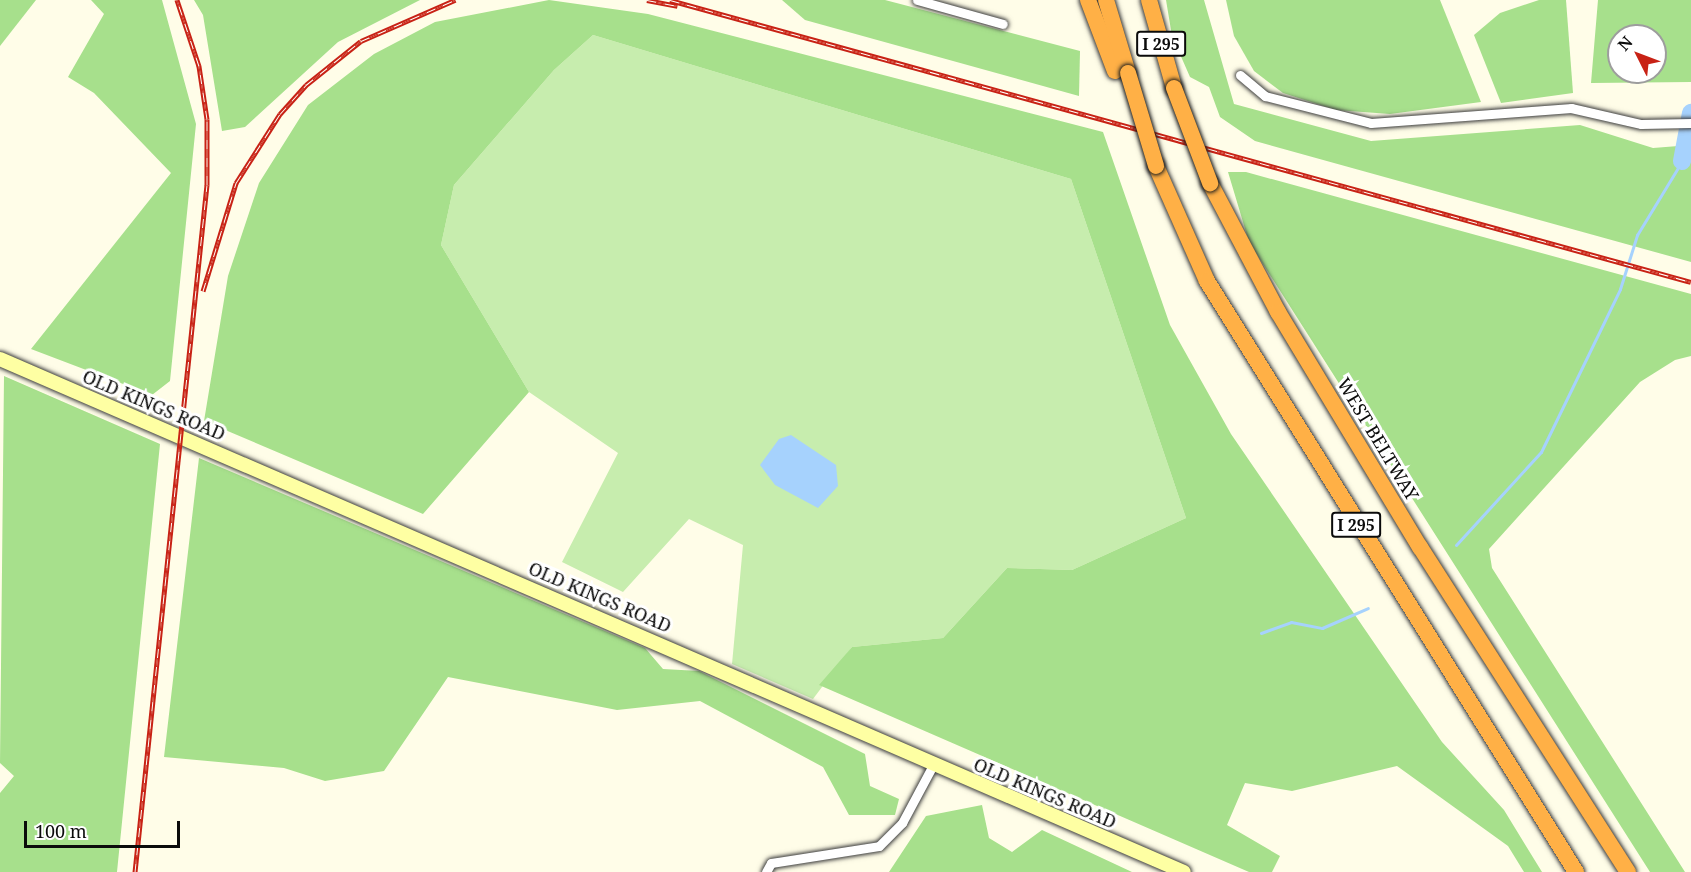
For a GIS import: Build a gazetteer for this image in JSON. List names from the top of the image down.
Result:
{
  "streets": {
    "highway": ["I 295", "WEST BELTWAY"],
    "street": ["OLD KINGS ROAD"]
  },
  "scale_bar": "100 m",
  "north": "top left"
}
